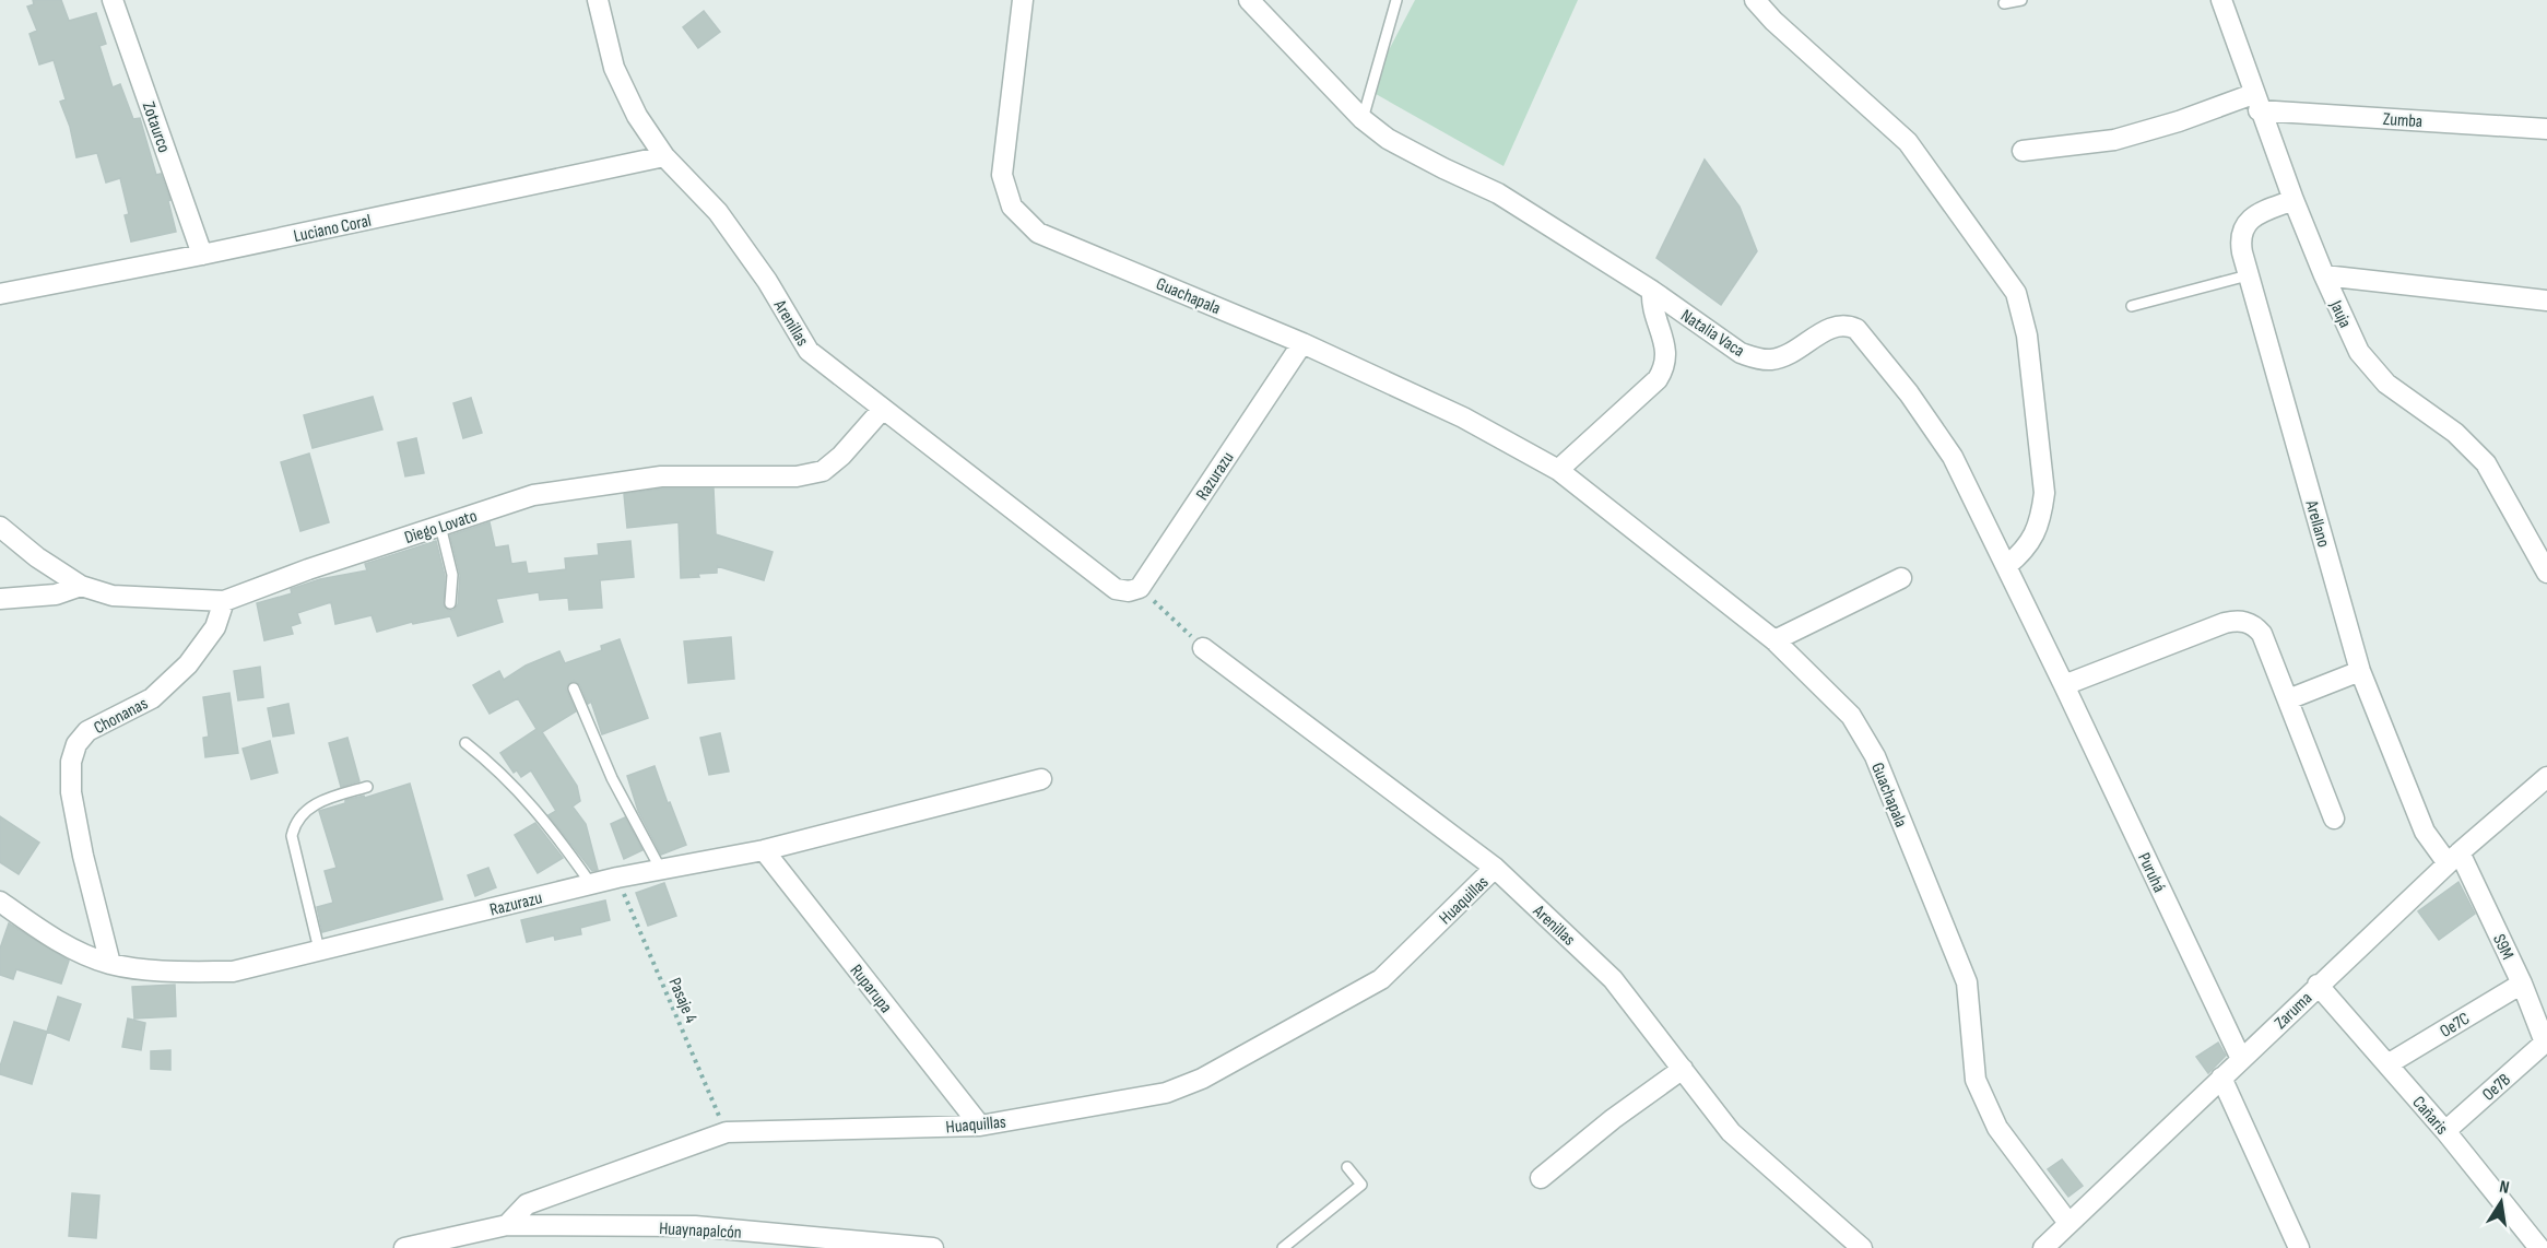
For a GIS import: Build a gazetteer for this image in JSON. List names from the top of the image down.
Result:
{
  "streets": {
    "street": [
      "Zumba",
      "Zotaurco",
      "Luciano Coral",
      "Guachapala",
      "Jauja",
      "Arenillas",
      "Natalia Vaca",
      "Razurazu",
      "Arellano",
      "Diego Lovato",
      "Chonanas",
      "Puruhá",
      "Huaquillas",
      "S9M",
      "Ruparupa",
      "Zaruma",
      "Oe7C",
      "Oe7B",
      "Cañaris",
      "Huaynapalcón"
    ],
    "path": ["Pasaje 4"]
  },
  "crossings": [
    ["Zumba", "Jauja"],
    ["Zotaurco", "Luciano Coral"],
    ["Luciano Coral", "Arenillas"],
    ["Guachapala", "Razurazu"],
    ["Guachapala", "Zaruma"],
    ["Jauja", "Arellano"],
    ["Arenillas", "Razurazu"],
    ["Arenillas", "Diego Lovato"],
    ["Arenillas", "Huaquillas"],
    ["Natalia Vaca", "Puruhá"],
    ["Razurazu", "Chonanas"],
    ["Razurazu", "Ruparupa"],
    ["Razurazu", "Pasaje 4"],
    ["Arellano", "S9M"],
    ["Arellano", "Zaruma"],
    ["Diego Lovato", "Chonanas"],
    ["Puruhá", "Zaruma"],
    ["Huaquillas", "Ruparupa"],
    ["Huaquillas", "Pasaje 4"],
    ["Huaquillas", "Huaynapalcón"],
    ["S9M", "Zaruma"],
    ["S9M", "Oe7C"],
    ["S9M", "Oe7B"],
    ["Zaruma", "Cañaris"],
    ["Oe7C", "Cañaris"],
    ["Oe7B", "Cañaris"]
  ],
  "north": "top"
}
